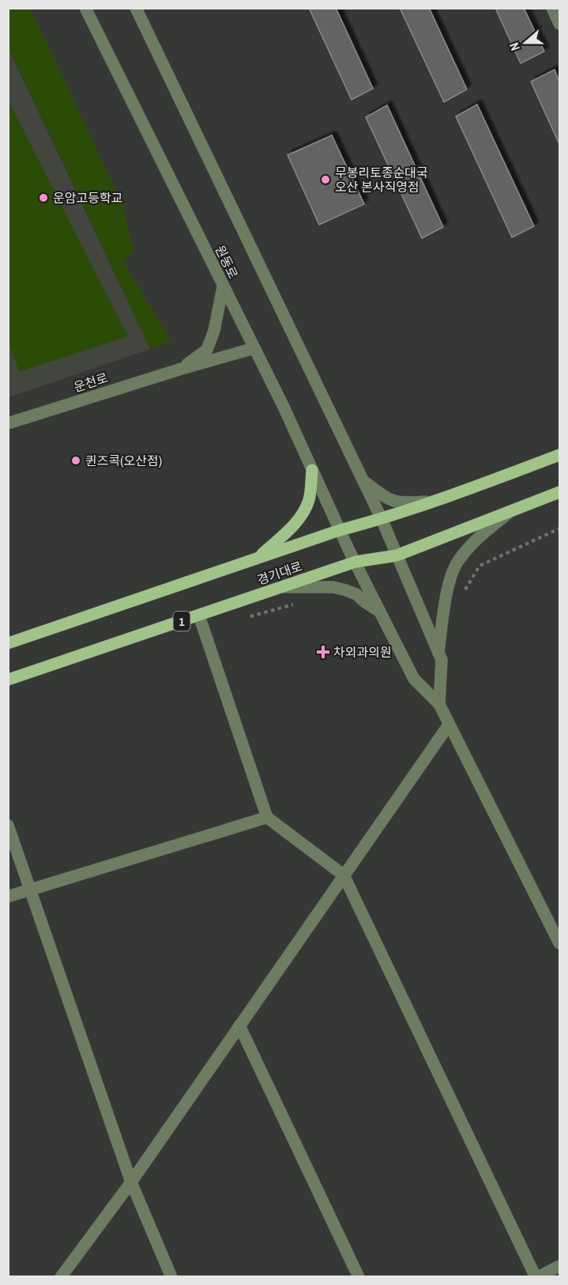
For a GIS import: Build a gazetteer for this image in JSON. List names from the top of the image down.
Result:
{
  "streets": {
    "main road": ["경기대로", "1"],
    "street": ["원동로", "운천로"]
  },
  "crossings": [
    ["원동로", "운천로"],
    ["원동로", "경기대로"]
  ],
  "places": {
    "other": ["무봉리토종순대국 오산 본사직영점", "운암고등학교", "퀸즈콕(오산점)"],
    "health": ["차외과의원"]
  },
  "north": "left"
}
